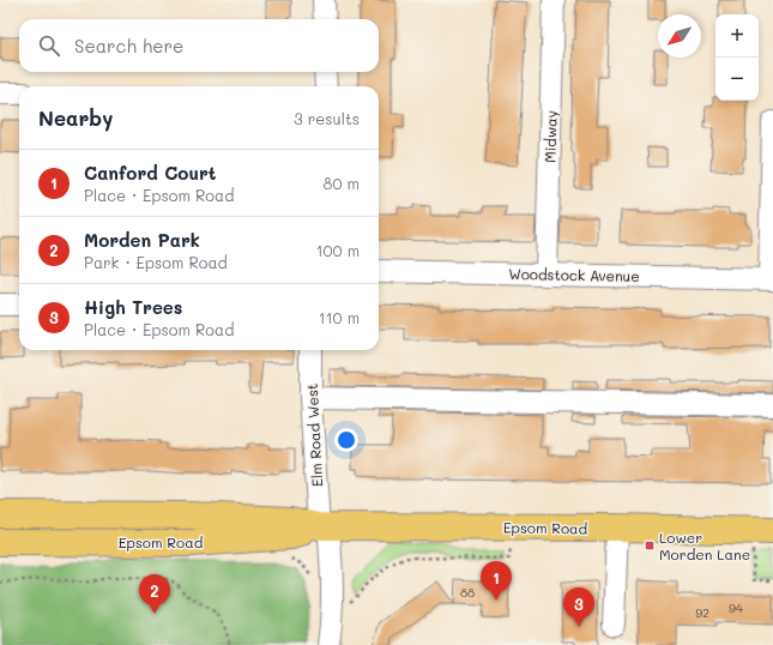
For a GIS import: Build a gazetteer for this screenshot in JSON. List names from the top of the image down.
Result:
{
  "streets": {
    "highway": ["Epsom Road"],
    "street": ["Midway", "Woodstock Avenue", "Elm Road West"]
  },
  "crossings": [
    ["Midway", "Woodstock Avenue"],
    ["Elm Road West", "Epsom Road"]
  ],
  "places": {
    "transit": ["Lower Morden Lane"]
  },
  "house_numbers": ["88", "94", "92"],
  "north": "bottom left",
  "page": {
    "map_buttons": ["+", "−"],
    "search": "Search here",
    "heading": ["Nearby", "3 results"],
    "list": [
      {
        "mark": "1",
        "name": "Canford Court",
        "note": "Place · Epsom Road",
        "value": "80 m"
      },
      {
        "mark": "2",
        "name": "Morden Park",
        "note": "Park · Epsom Road",
        "value": "100 m"
      },
      {
        "mark": "3",
        "name": "High Trees",
        "note": "Place · Epsom Road",
        "value": "110 m"
      }
    ],
    "pins": ["1", "2", "3"]
  }
}
